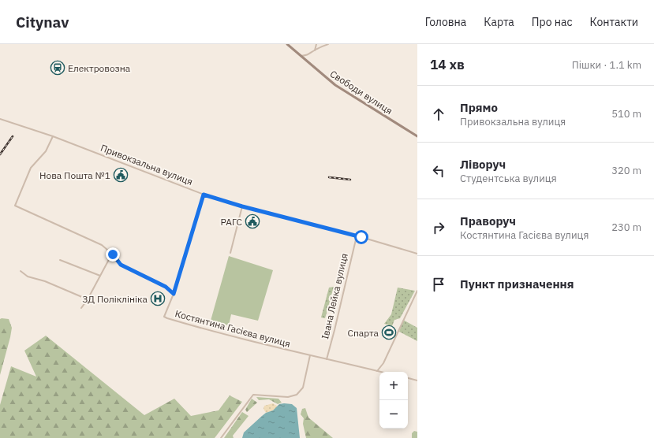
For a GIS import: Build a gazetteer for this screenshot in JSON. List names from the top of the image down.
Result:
{
  "streets": {
    "main road": ["Свободи вулиця"],
    "street": ["Привокзальна вулиця", "Івана Лейка вулиця", "Костянтина Гасієва вулиця"]
  },
  "crossings": [
    ["Привокзальна вулиця", "Івана Лейка вулиця"],
    ["Івана Лейка вулиця", "Костянтина Гасієва вулиця"]
  ],
  "places": {
    "station": ["Електровозна"],
    "public building": ["Нова Пошта №1", "РАГС"],
    "hospital": ["ЗД Поліклініка"],
    "sports": ["Спарта"]
  },
  "page": {
    "header": "Citynav",
    "nav": [
      "Головна",
      "Карта",
      "Про нас",
      "Контакти"
    ],
    "heading": ["14 хв", "Пішки · 1.1 km"],
    "list": [
      ["Прямо", "Привокзальна вулиця", "510 m"],
      ["Ліворуч", "Студентська вулиця", "320 m"],
      ["Праворуч", "Костянтина Гасієва вулиця", "230 m"],
      "Пункт призначення"
    ],
    "map_buttons": ["+", "−"]
  }
}
